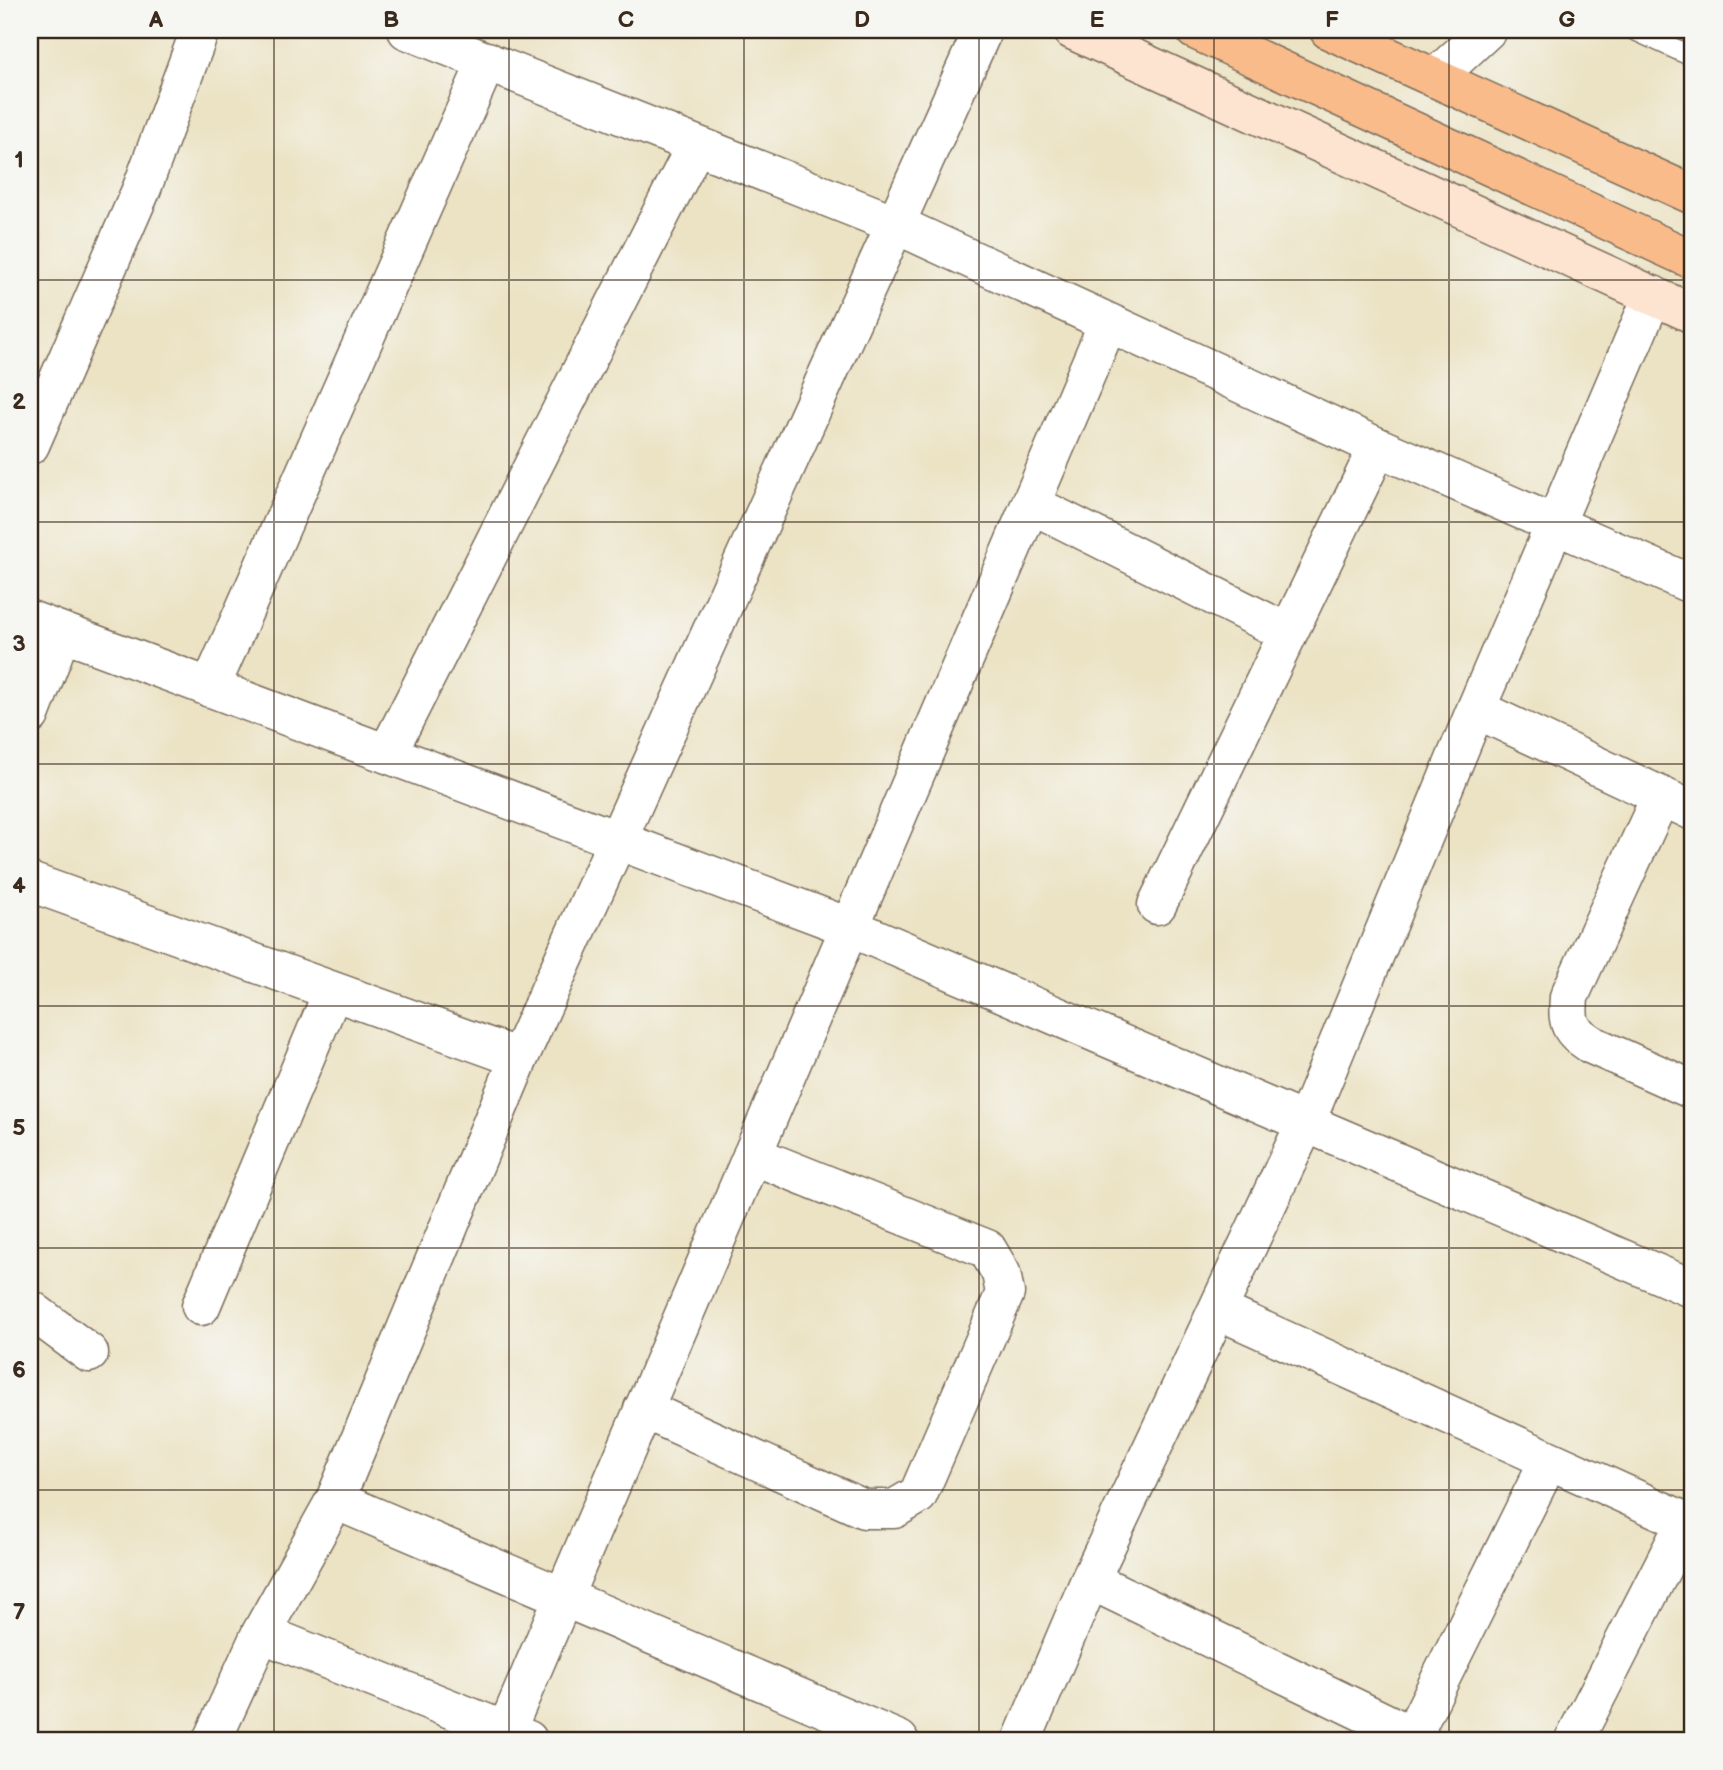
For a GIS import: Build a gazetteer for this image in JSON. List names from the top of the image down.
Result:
{
  "grid": {
    "columns": [
      "A",
      "B",
      "C",
      "D",
      "E",
      "F",
      "G"
    ],
    "rows": [
      "1",
      "2",
      "3",
      "4",
      "5",
      "6",
      "7"
    ]
  }
}
